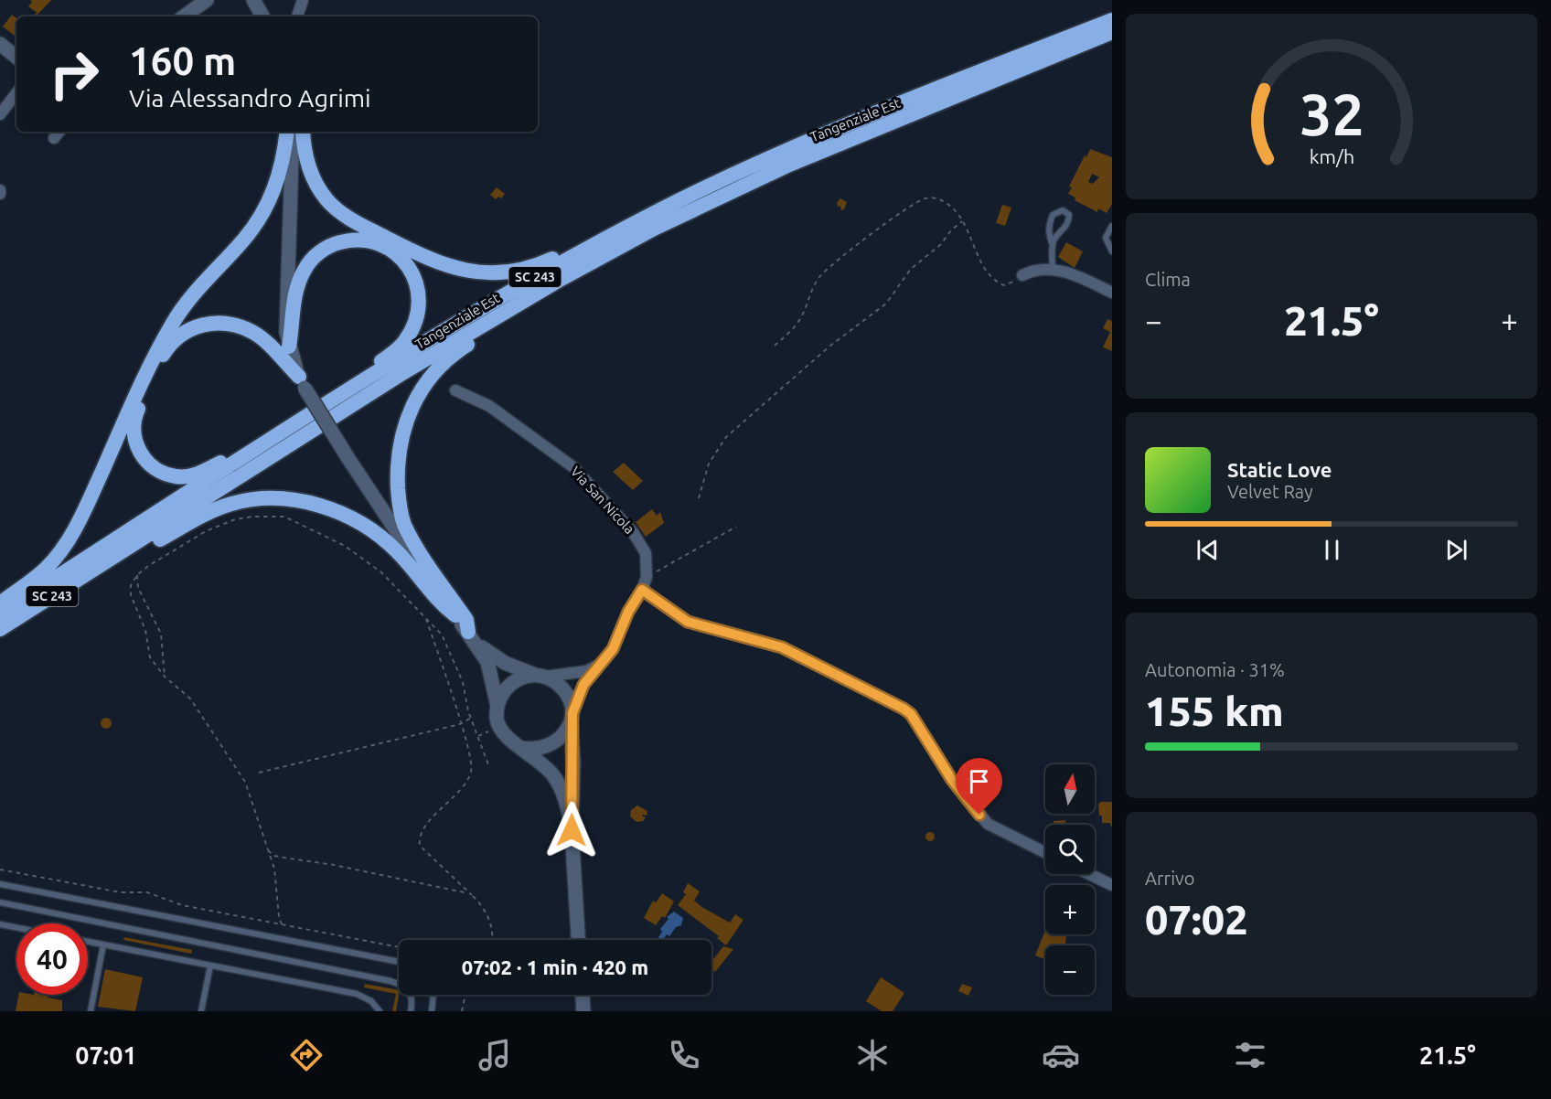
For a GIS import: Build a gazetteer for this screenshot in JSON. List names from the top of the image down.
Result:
{
  "streets": {
    "highway": ["Tangenziale Est", "SC 243"],
    "street": ["Via San Nicola"]
  },
  "north": "top",
  "page": {
    "turn": ["160 m", "Via Alessandro Agrimi"],
    "tile": [
      "Clima",
      ["Autonomia · 31%", "155 km"],
      ["Arrivo", "07:02"]
    ],
    "heat": ["−", "21.5°", "+"],
    "song": ["Static Love", "Velvet Ray"],
    "map_buttons": ["+", "−"],
    "limit": "40",
    "trip": "07:02 · 1 min · 420 m",
    "tabs": ["07:01", "21.5°"],
    "gauge": ["32", "km/h"]
  }
}
